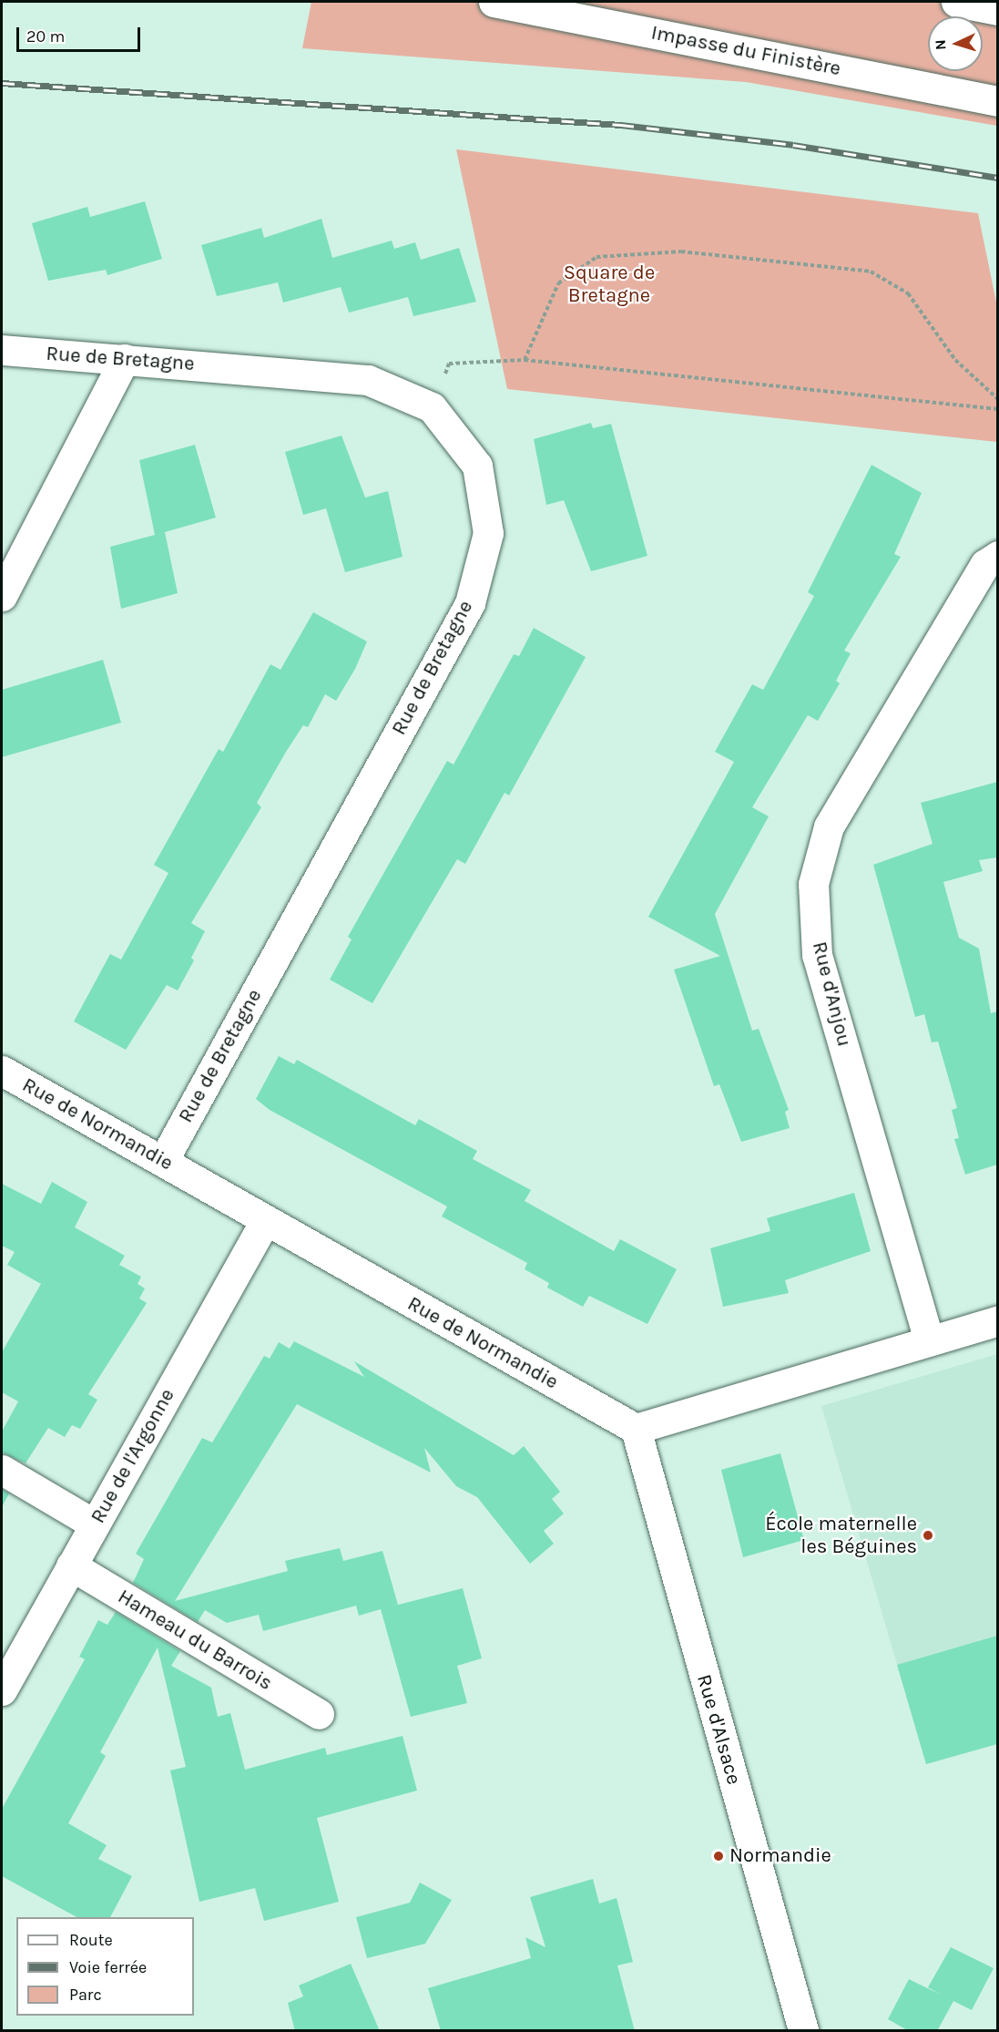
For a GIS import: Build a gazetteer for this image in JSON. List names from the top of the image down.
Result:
{
  "streets": {
    "street": [
      "Impasse du Finistère",
      "Rue de Bretagne",
      "Rue d'Anjou",
      "Rue de Normandie",
      "Rue de l'Argonne",
      "Hameau du Barrois",
      "Rue d'Alsace"
    ]
  },
  "crossings": [
    ["Rue de Bretagne", "Rue de Normandie"],
    ["Rue de Normandie", "Rue de l'Argonne"],
    ["Rue de Normandie", "Rue d'Alsace"],
    ["Rue de l'Argonne", "Hameau du Barrois"]
  ],
  "parks": ["Square de Bretagne"],
  "places": ["École maternelle les Béguines", "Normandie"],
  "legend": ["Route", "Voie ferrée", "Parc"],
  "scale_bar": "20 m",
  "north": "left"
}
